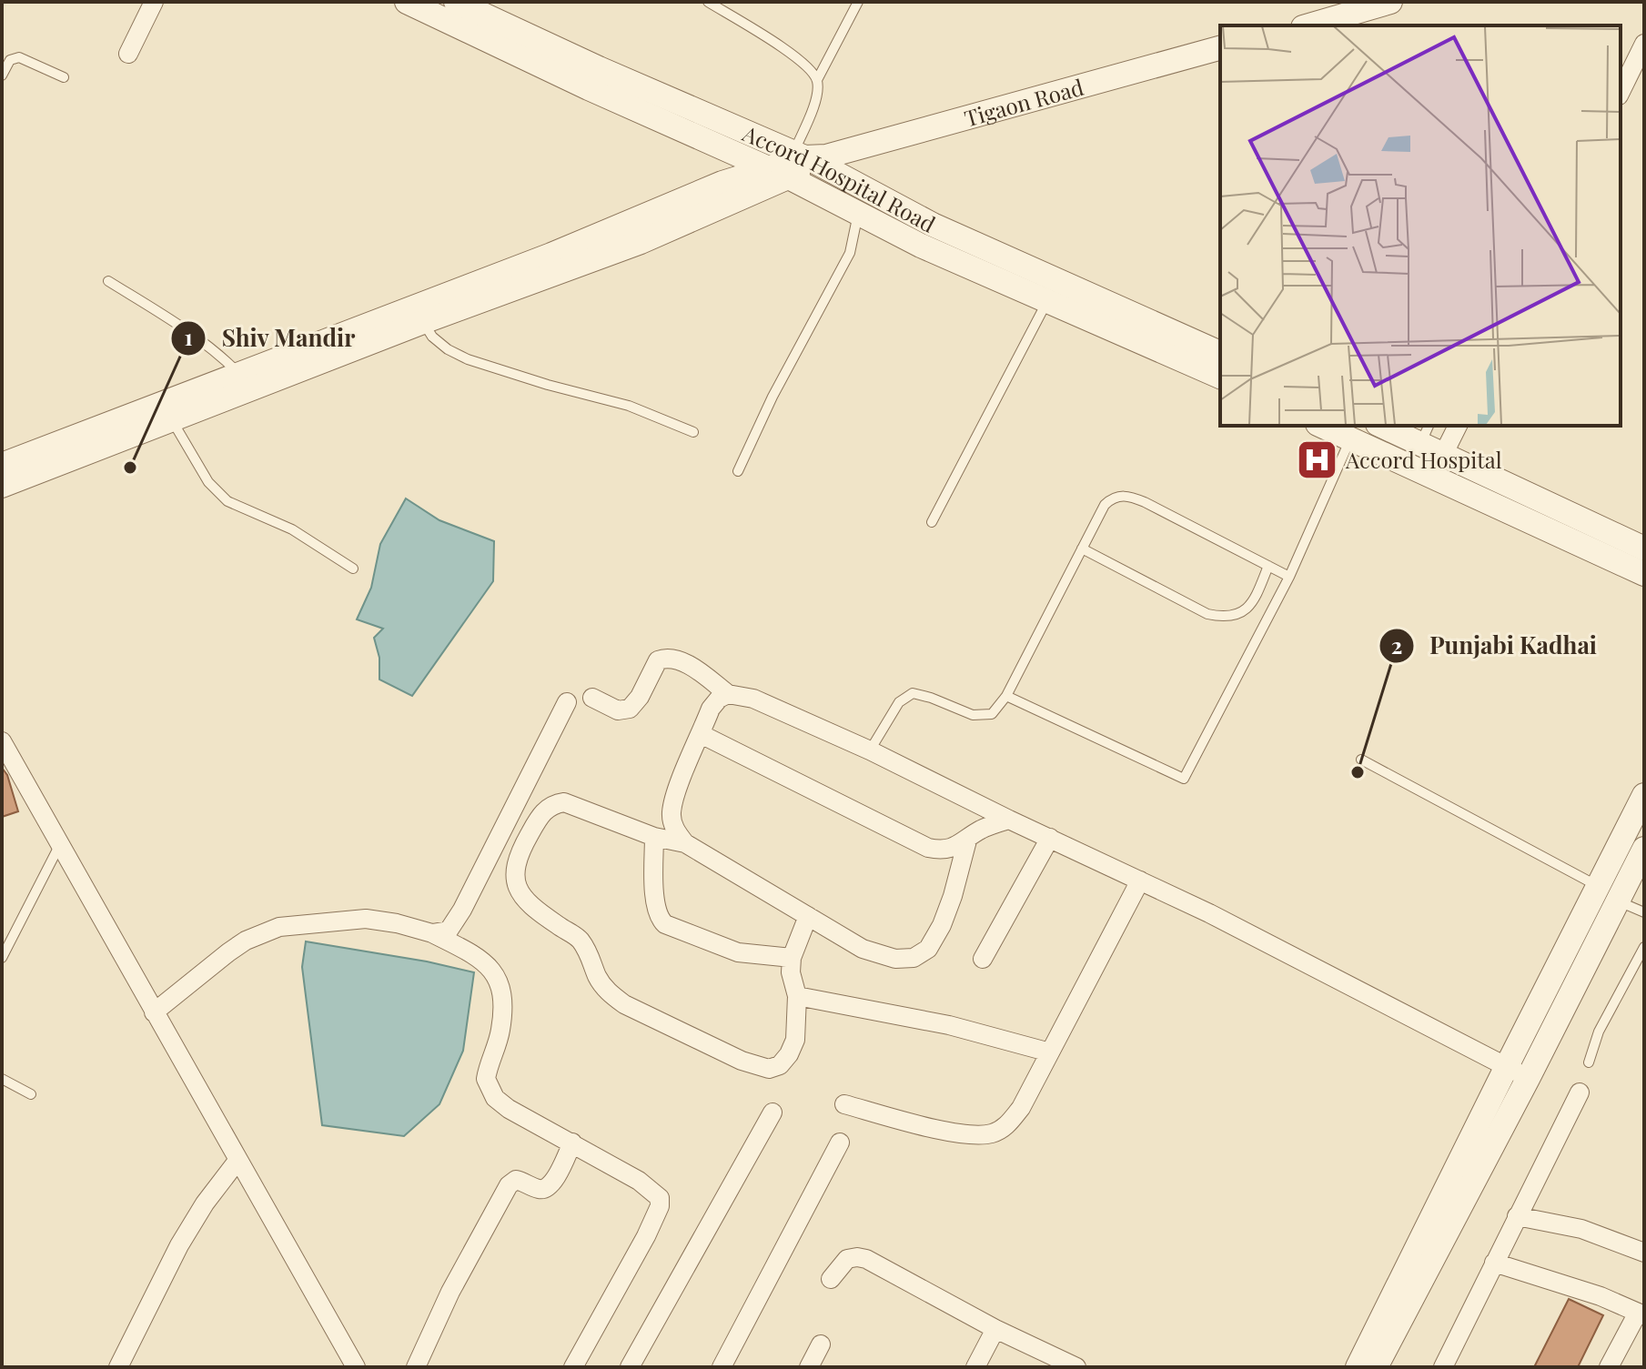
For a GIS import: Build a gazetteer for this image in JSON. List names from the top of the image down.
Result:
{
  "streets": {
    "street": ["Tigaon Road", "Accord Hospital Road"]
  },
  "crossings": [
    ["Tigaon Road", "Accord Hospital Road"]
  ],
  "places": {
    "hospital": ["Accord Hospital"],
    "other": ["Shiv Mandir", "Punjabi Kadhai"]
  }
}
